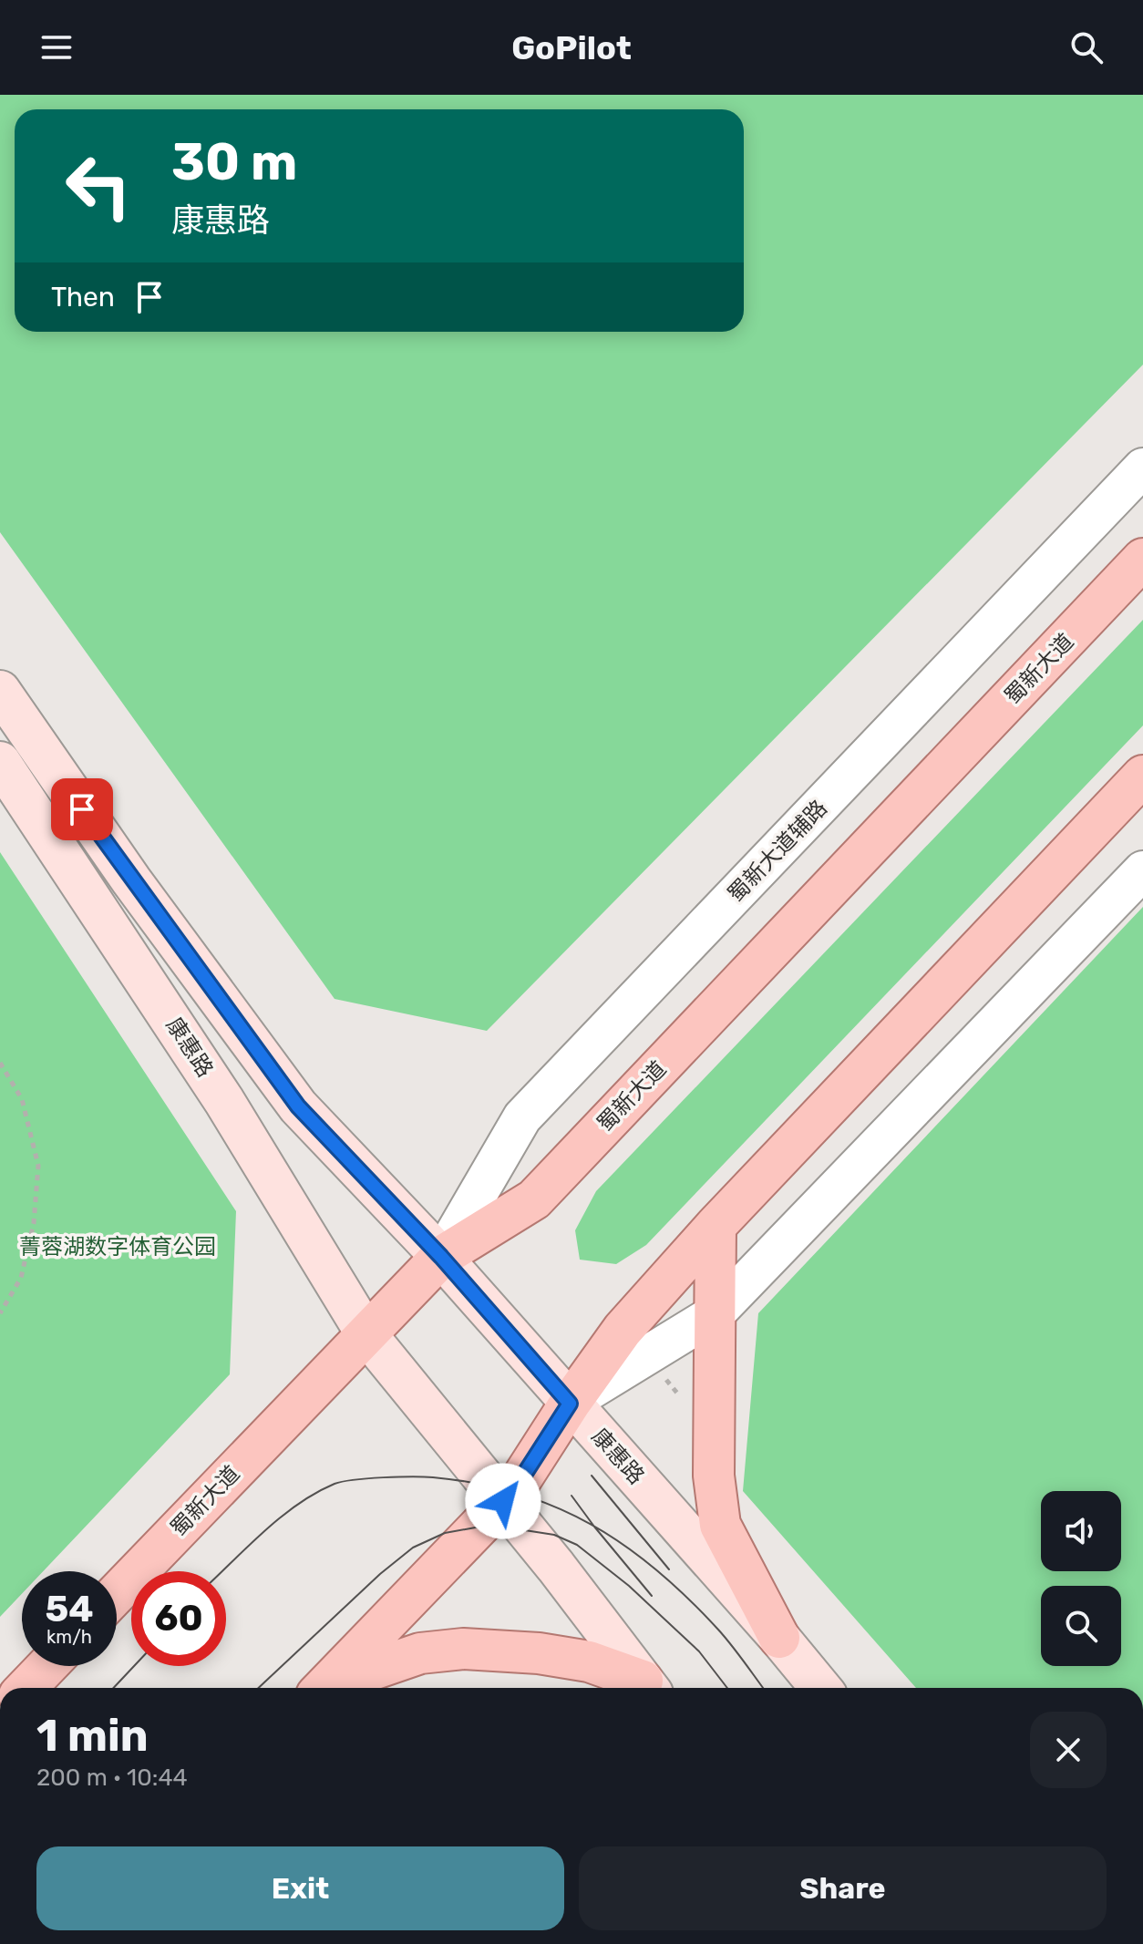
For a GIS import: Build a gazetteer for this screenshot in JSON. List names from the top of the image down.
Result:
{
  "streets": {
    "main road": ["蜀新大道", "康惠路"],
    "street": ["蜀新大道辅路"]
  },
  "crossings": [
    ["蜀新大道", "蜀新大道辅路"],
    ["蜀新大道", "康惠路"],
    ["蜀新大道辅路", "康惠路"]
  ],
  "parks": ["菁蓉湖数字体育公园"],
  "page": {
    "header": "GoPilot",
    "turn": ["30 m", "康惠路"],
    "then": "Then",
    "speed": "54 km/h",
    "limit": "60",
    "heading": ["1 min", "200 m · 10:44"],
    "buttons": ["Exit", "Share"]
  }
}
